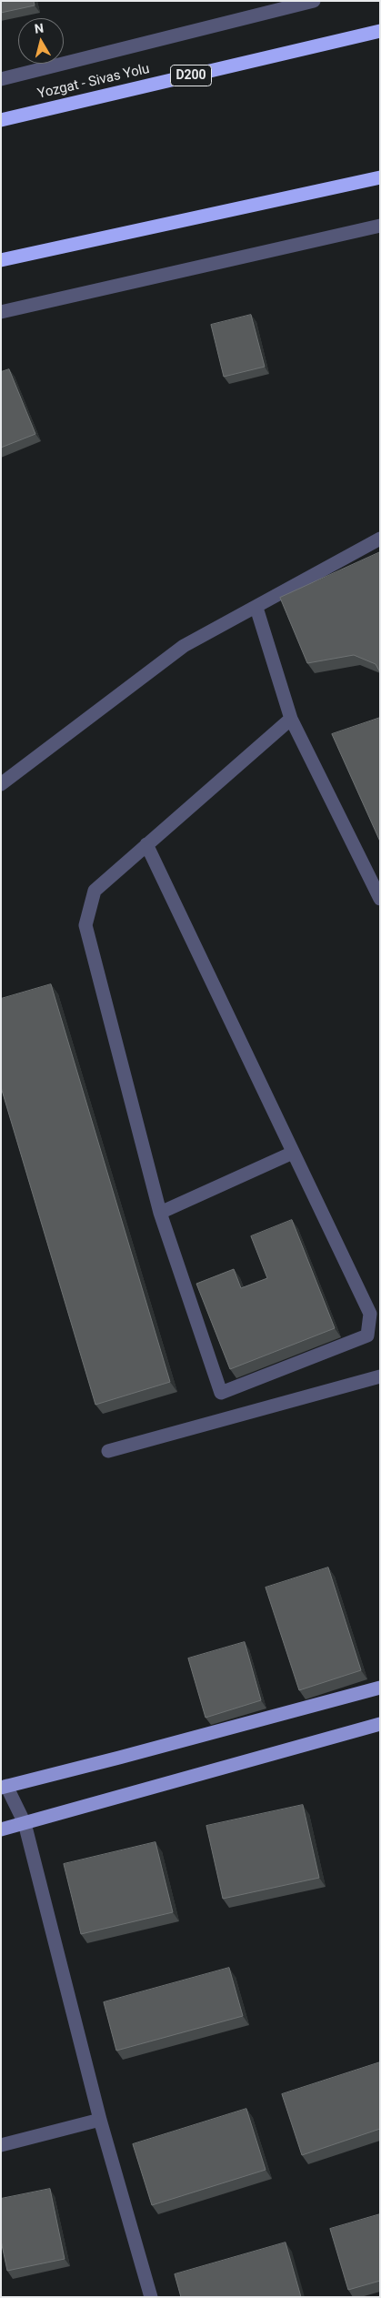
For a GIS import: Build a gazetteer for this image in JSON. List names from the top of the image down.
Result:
{
  "streets": {
    "highway": ["D200", "Yozgat - Sivas Yolu"]
  },
  "north": "top"
}
